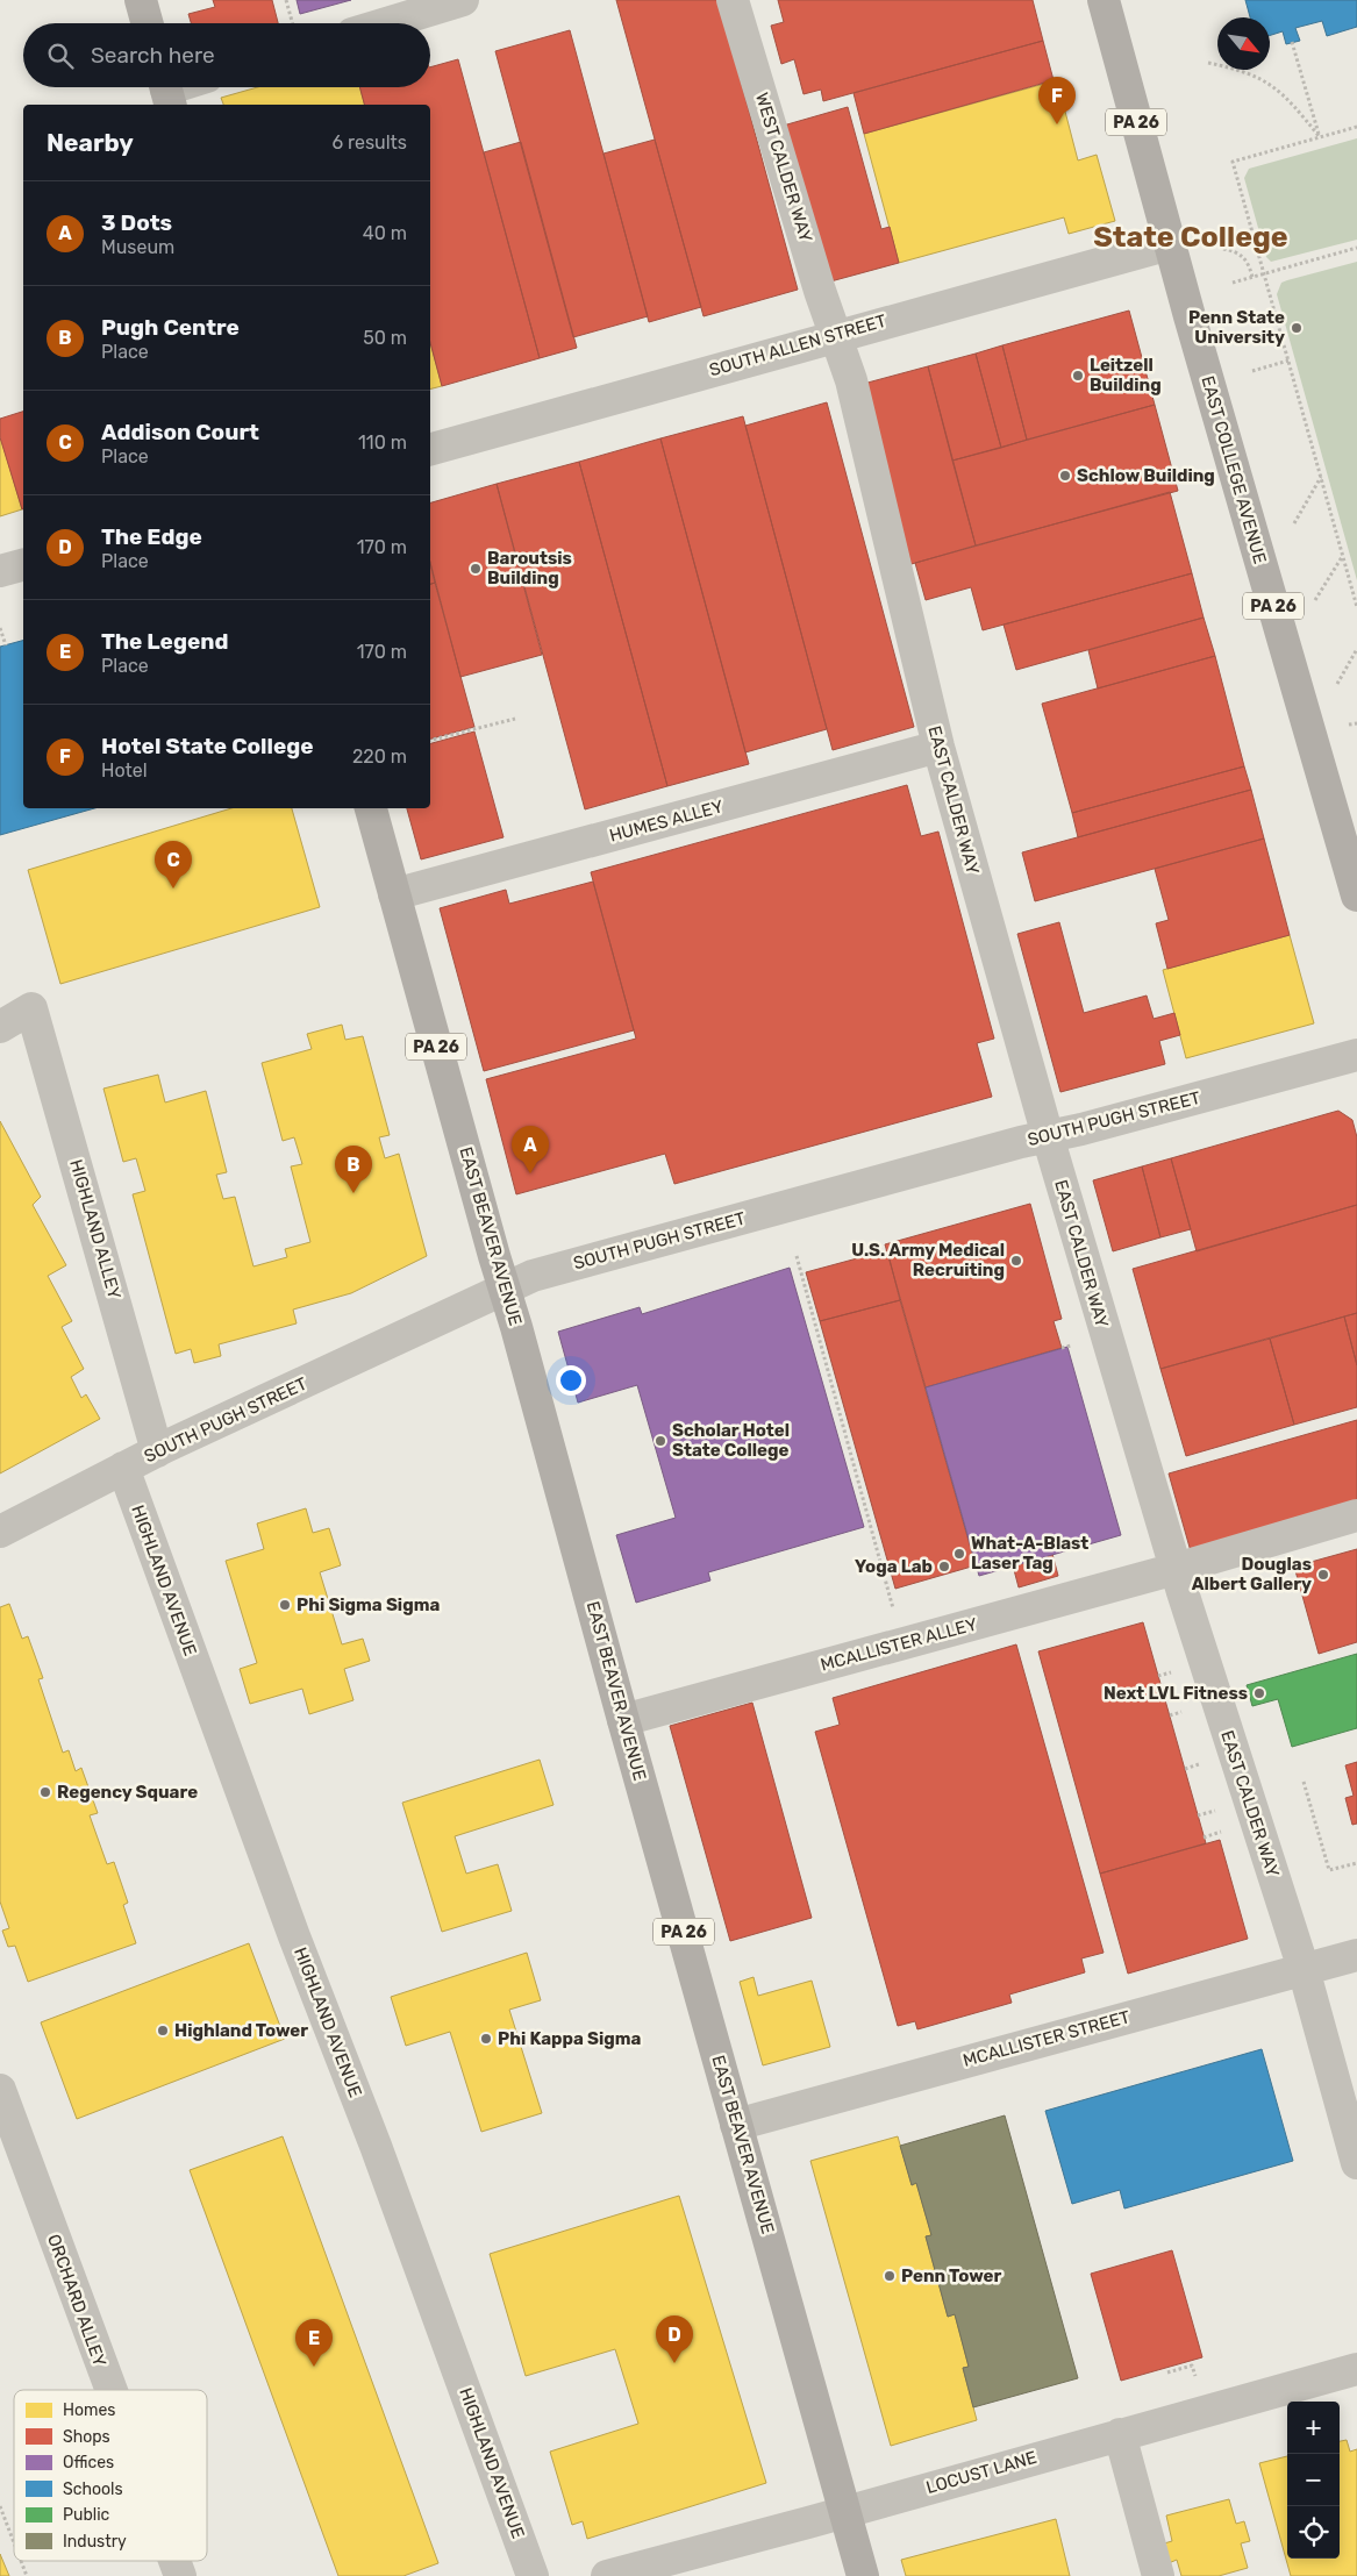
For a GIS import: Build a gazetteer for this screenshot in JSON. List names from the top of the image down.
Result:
{
  "streets": {
    "main road": ["PA 26", "EAST COLLEGE AVENUE", "EAST BEAVER AVENUE"],
    "street": [
      "WEST CALDER WAY",
      "SOUTH ALLEN STREET",
      "EAST CALDER WAY",
      "HUMES ALLEY",
      "SOUTH PUGH STREET",
      "HIGHLAND ALLEY",
      "HIGHLAND AVENUE",
      "MCALLISTER ALLEY",
      "MCALLISTER STREET",
      "ORCHARD ALLEY",
      "LOCUST LANE"
    ]
  },
  "crossings": [
    ["PA 26", "SOUTH ALLEN STREET"],
    ["PA 26", "EAST COLLEGE AVENUE"],
    ["WEST CALDER WAY", "SOUTH ALLEN STREET"],
    ["WEST CALDER WAY", "EAST CALDER WAY"],
    ["SOUTH ALLEN STREET", "EAST COLLEGE AVENUE"],
    ["SOUTH ALLEN STREET", "EAST CALDER WAY"],
    ["EAST CALDER WAY", "HUMES ALLEY"],
    ["EAST CALDER WAY", "SOUTH PUGH STREET"],
    ["EAST CALDER WAY", "MCALLISTER ALLEY"],
    ["EAST CALDER WAY", "MCALLISTER STREET"],
    ["HUMES ALLEY", "EAST BEAVER AVENUE"],
    ["SOUTH PUGH STREET", "HIGHLAND ALLEY"],
    ["SOUTH PUGH STREET", "EAST BEAVER AVENUE"],
    ["SOUTH PUGH STREET", "HIGHLAND AVENUE"],
    ["EAST BEAVER AVENUE", "MCALLISTER ALLEY"],
    ["EAST BEAVER AVENUE", "MCALLISTER STREET"],
    ["EAST BEAVER AVENUE", "LOCUST LANE"]
  ],
  "districts": ["State College"],
  "places": [
    "Penn State University",
    "Leitzell Building",
    "Schlow Building",
    "Baroutsis Building",
    "U.S. Army Medical Recruiting",
    "Scholar Hotel State College",
    "What-A-Blast Laser Tag",
    "Yoga Lab",
    "Douglas Albert Gallery",
    "Phi Sigma Sigma",
    "Next LVL Fitness",
    "Regency Square",
    "Highland Tower",
    "Phi Kappa Sigma",
    "Penn Tower"
  ],
  "legend": [
    "Homes",
    "Shops",
    "Offices",
    "Schools",
    "Public",
    "Industry"
  ],
  "north": "bottom right",
  "page": {
    "search": "Search here",
    "pins": [
      "F",
      "C",
      "A",
      "B",
      "D",
      "E"
    ],
    "heading": ["Nearby", "6 results"],
    "list": [
      {
        "mark": "A",
        "name": "3 Dots",
        "note": "Museum",
        "value": "40 m"
      },
      {
        "mark": "B",
        "name": "Pugh Centre",
        "note": "Place",
        "value": "50 m"
      },
      {
        "mark": "C",
        "name": "Addison Court",
        "note": "Place",
        "value": "110 m"
      },
      {
        "mark": "D",
        "name": "The Edge",
        "note": "Place",
        "value": "170 m"
      },
      {
        "mark": "E",
        "name": "The Legend",
        "note": "Place",
        "value": "170 m"
      },
      {
        "mark": "F",
        "name": "Hotel State College",
        "note": "Hotel",
        "value": "220 m"
      }
    ],
    "map_buttons": ["+", "−"]
  }
}
